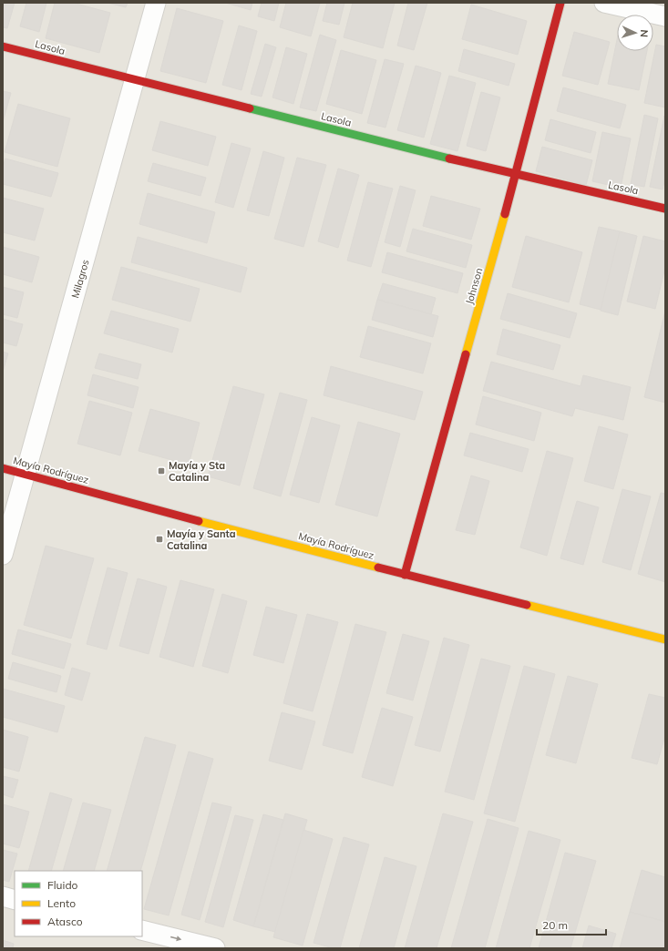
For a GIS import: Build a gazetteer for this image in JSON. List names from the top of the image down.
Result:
{
  "streets": {
    "street": [
      "Lasola",
      "Milagros",
      "Johnson",
      "Mayía Rodríguez"
    ]
  },
  "crossings": [
    ["Lasola", "Milagros"],
    ["Lasola", "Johnson"],
    ["Milagros", "Mayía Rodríguez"],
    ["Johnson", "Mayía Rodríguez"]
  ],
  "places": {
    "transit": ["Mayía y Sta Catalina", "Mayía y Santa Catalina"]
  },
  "legend": ["Fluido", "Lento", "Atasco"],
  "scale_bar": "20 m",
  "north": "right"
}
